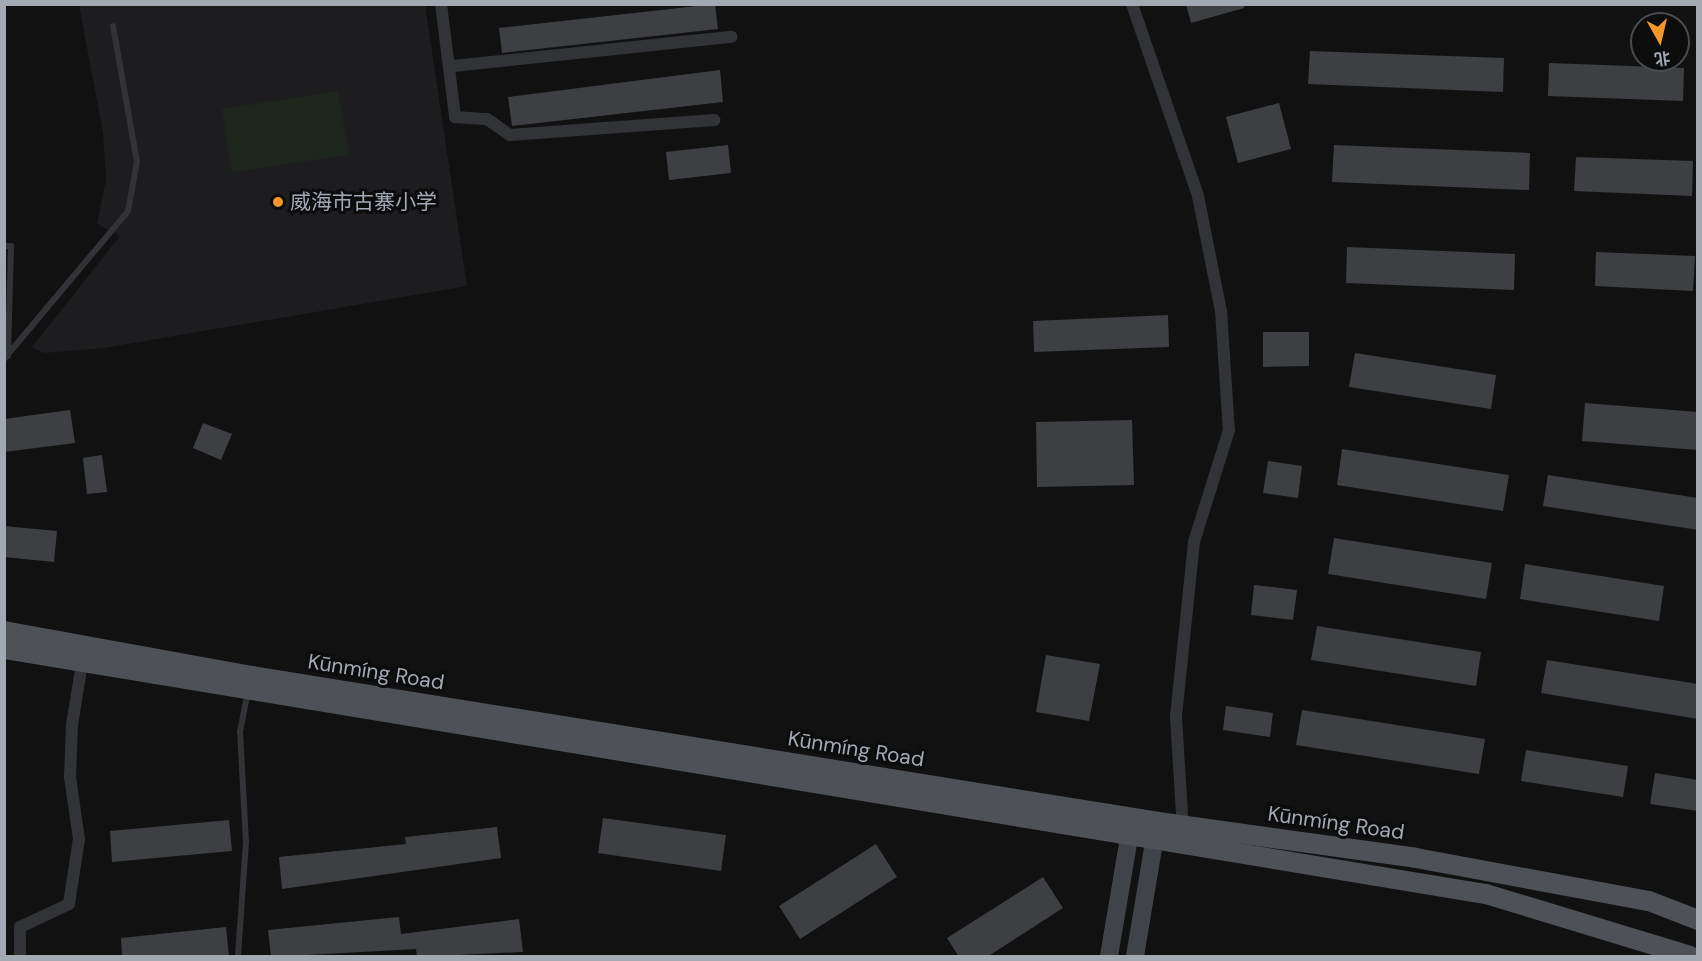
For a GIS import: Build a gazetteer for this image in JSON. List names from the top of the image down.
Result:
{
  "streets": {
    "main road": ["Kūnmíng Road"]
  },
  "places": ["威海市古寨小学"],
  "north": "bottom"
}
